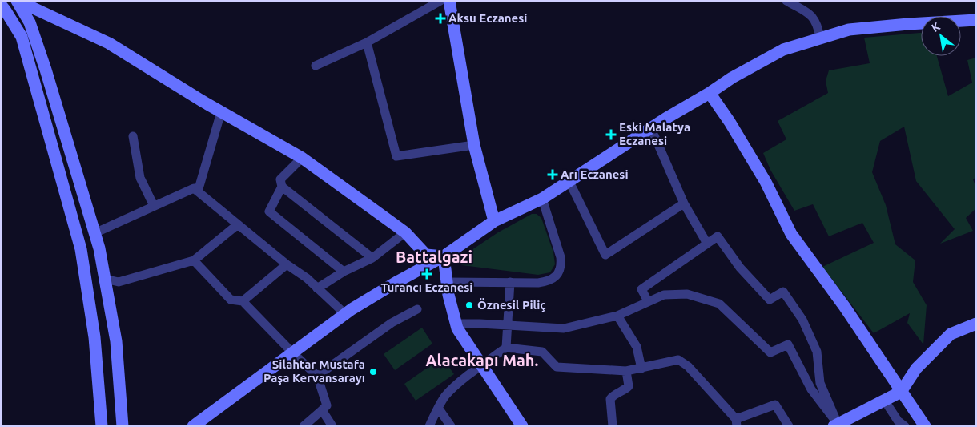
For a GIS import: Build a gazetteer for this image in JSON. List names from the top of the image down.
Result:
{
  "districts": ["Battalgazi", "Alacakapı Mah."],
  "places": {
    "health": [
      "Aksu Eczanesi",
      "Eski Malatya Eczanesi",
      "Arı Eczanesi",
      "Turancı Eczanesi"
    ],
    "other": ["Öznesil Piliç", "Silahtar Mustafa Paşa Kervansarayı"]
  },
  "north": "top left"
}
